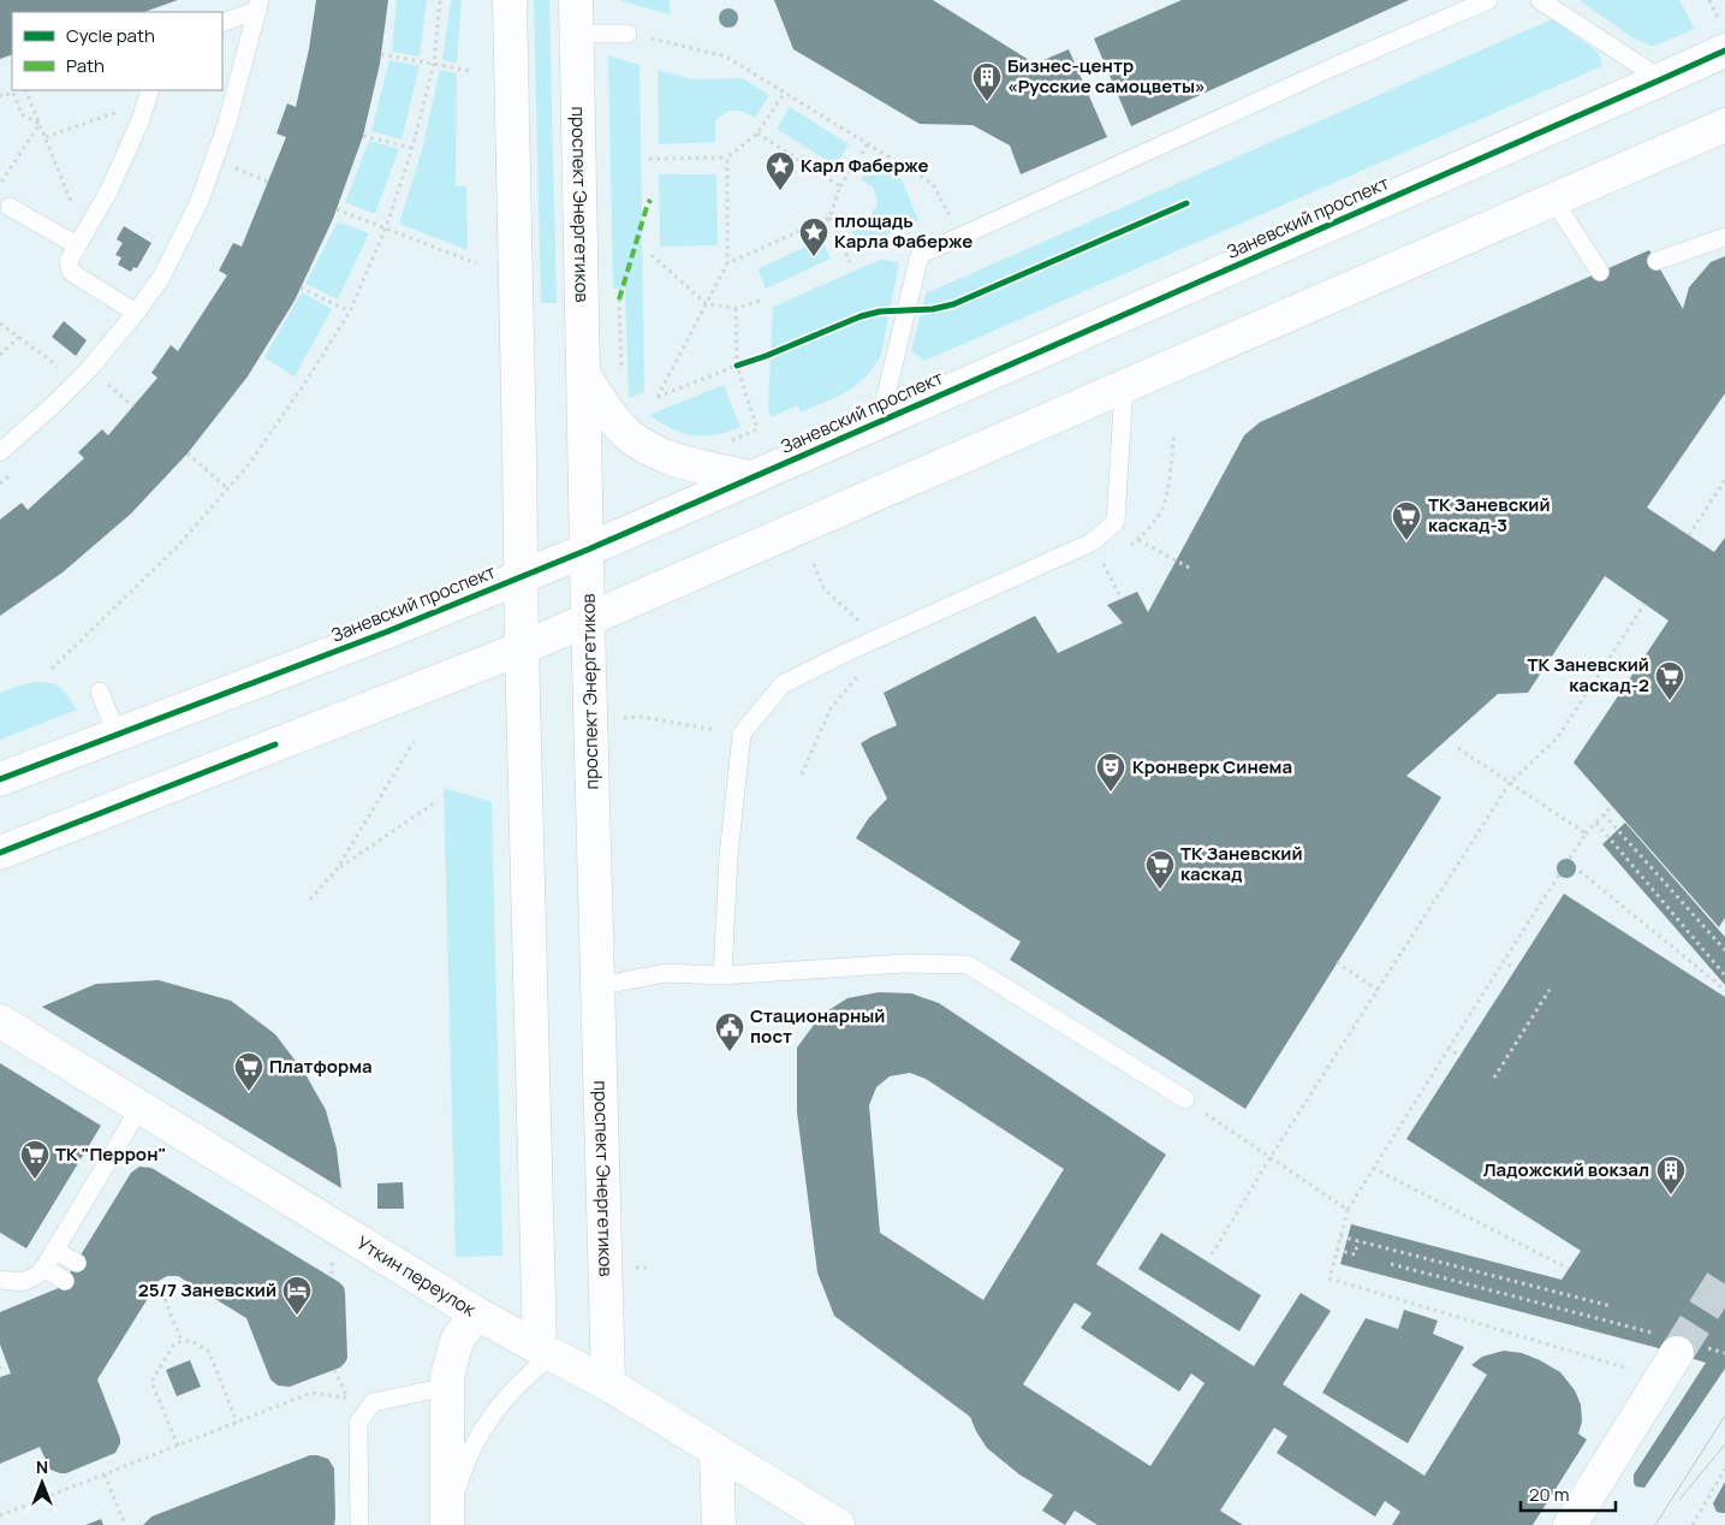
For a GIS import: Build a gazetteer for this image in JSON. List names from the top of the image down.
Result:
{
  "streets": {
    "main road": ["проспект Энергетиков", "Заневский проспект", "Уткин переулок"]
  },
  "crossings": [
    ["проспект Энергетиков", "Заневский проспект"],
    ["проспект Энергетиков", "Уткин переулок"]
  ],
  "places": {
    "building": ["Бизнес-центр «Русские самоцветы»", "Ладожский вокзал"],
    "place": ["Карл Фаберже", "площадь Карла Фаберже"],
    "supermarket": [
      "ТК Заневский каскад-3",
      "ТК Заневский каскад-2",
      "ТК Заневский каскад",
      "Платформа",
      "ТК \"Перрон\""
    ],
    "theatre": ["Кронверк Синема"],
    "public building": ["Стационарный пост"],
    "hotel": ["25/7 Заневский"]
  },
  "legend": ["Cycle path", "Path"],
  "scale_bar": "20 m",
  "north": "top"
}
